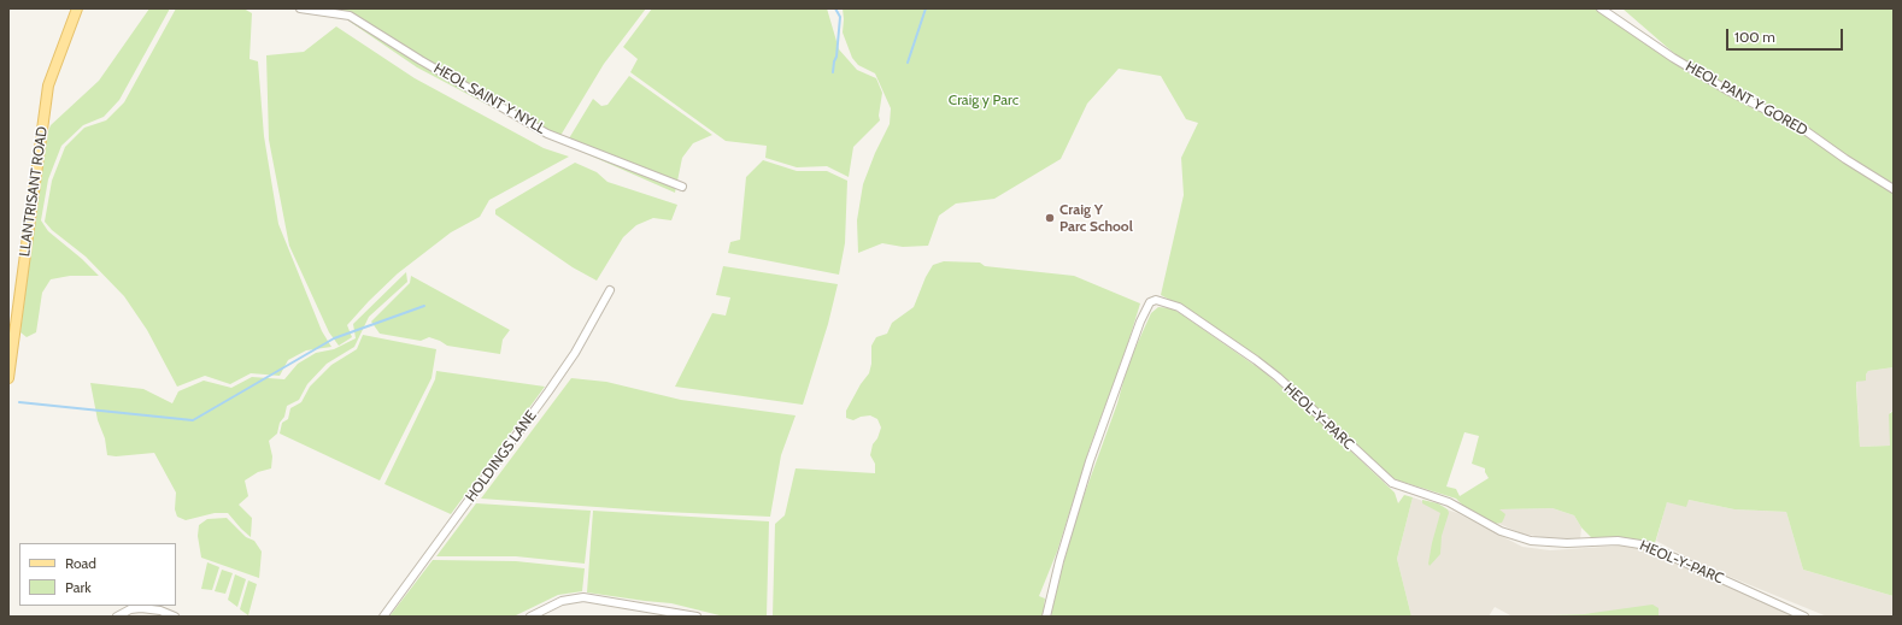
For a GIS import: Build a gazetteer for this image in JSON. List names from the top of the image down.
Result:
{
  "streets": {
    "main road": ["LLANTRISANT ROAD"],
    "street": [
      "HEOL SAINT Y NYLL",
      "HEOL PANT Y GORED",
      "HEOL-Y-PARC",
      "HOLDINGS LANE"
    ]
  },
  "parks": ["Craig y Parc"],
  "places": ["Craig Y Parc School"],
  "legend": ["Road", "Park"],
  "scale_bar": "100 m"
}
